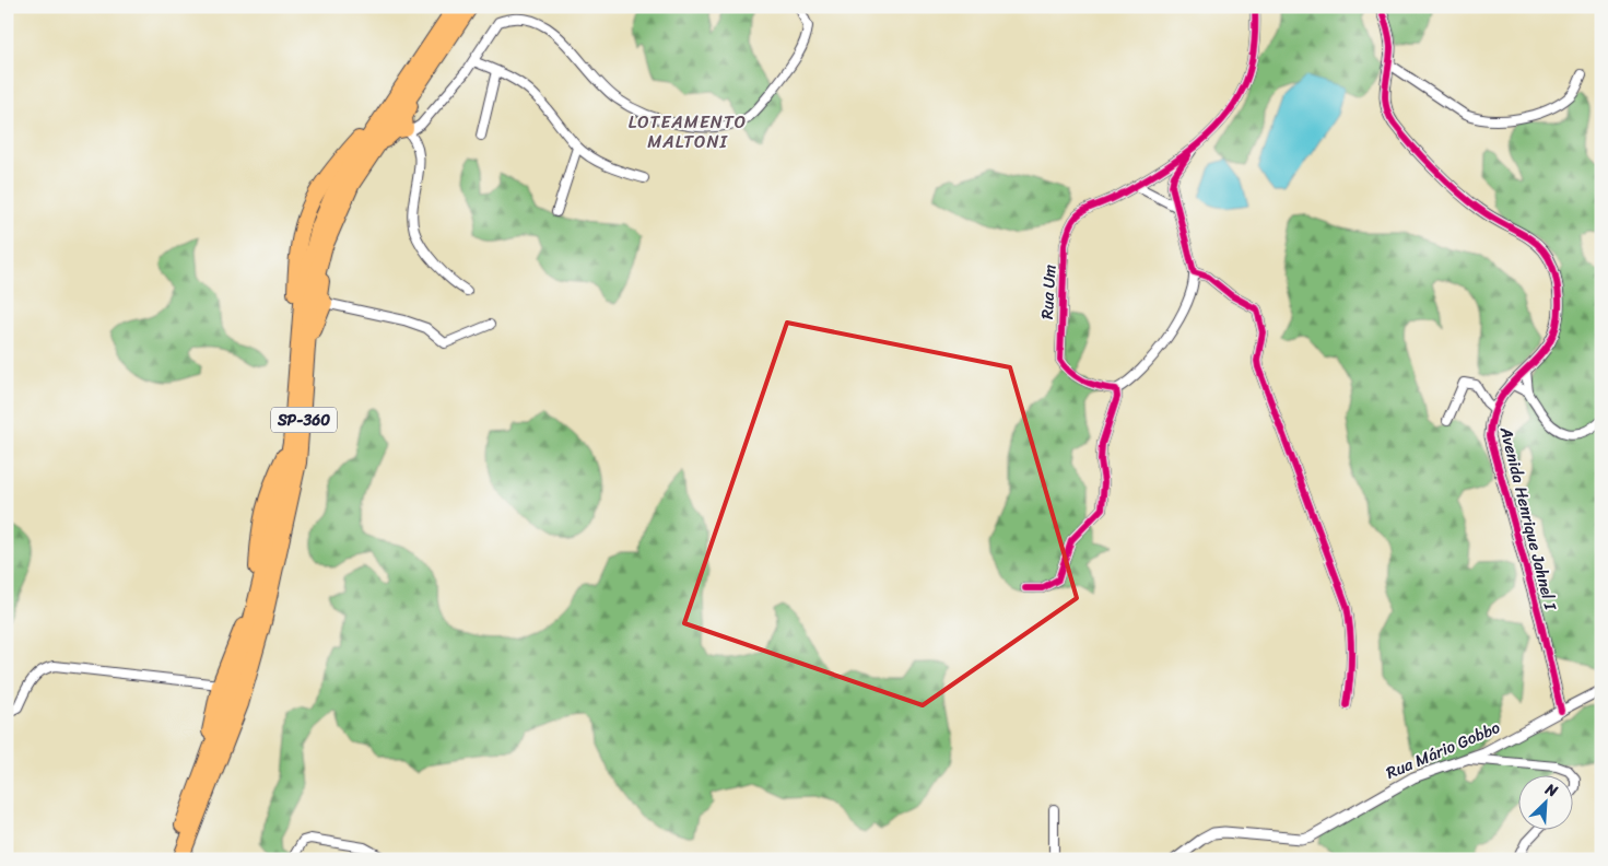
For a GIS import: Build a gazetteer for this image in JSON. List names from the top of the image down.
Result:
{
  "streets": {
    "highway": ["SP-360"],
    "street": ["Rua Um", "Avenida Henrique Jahnel I", "Rua Mário Gobbo"]
  },
  "crossings": [
    ["Avenida Henrique Jahnel I", "Rua Mário Gobbo"]
  ],
  "districts": ["LOTEAMENTO MALTONI"],
  "north": "top right"
}
